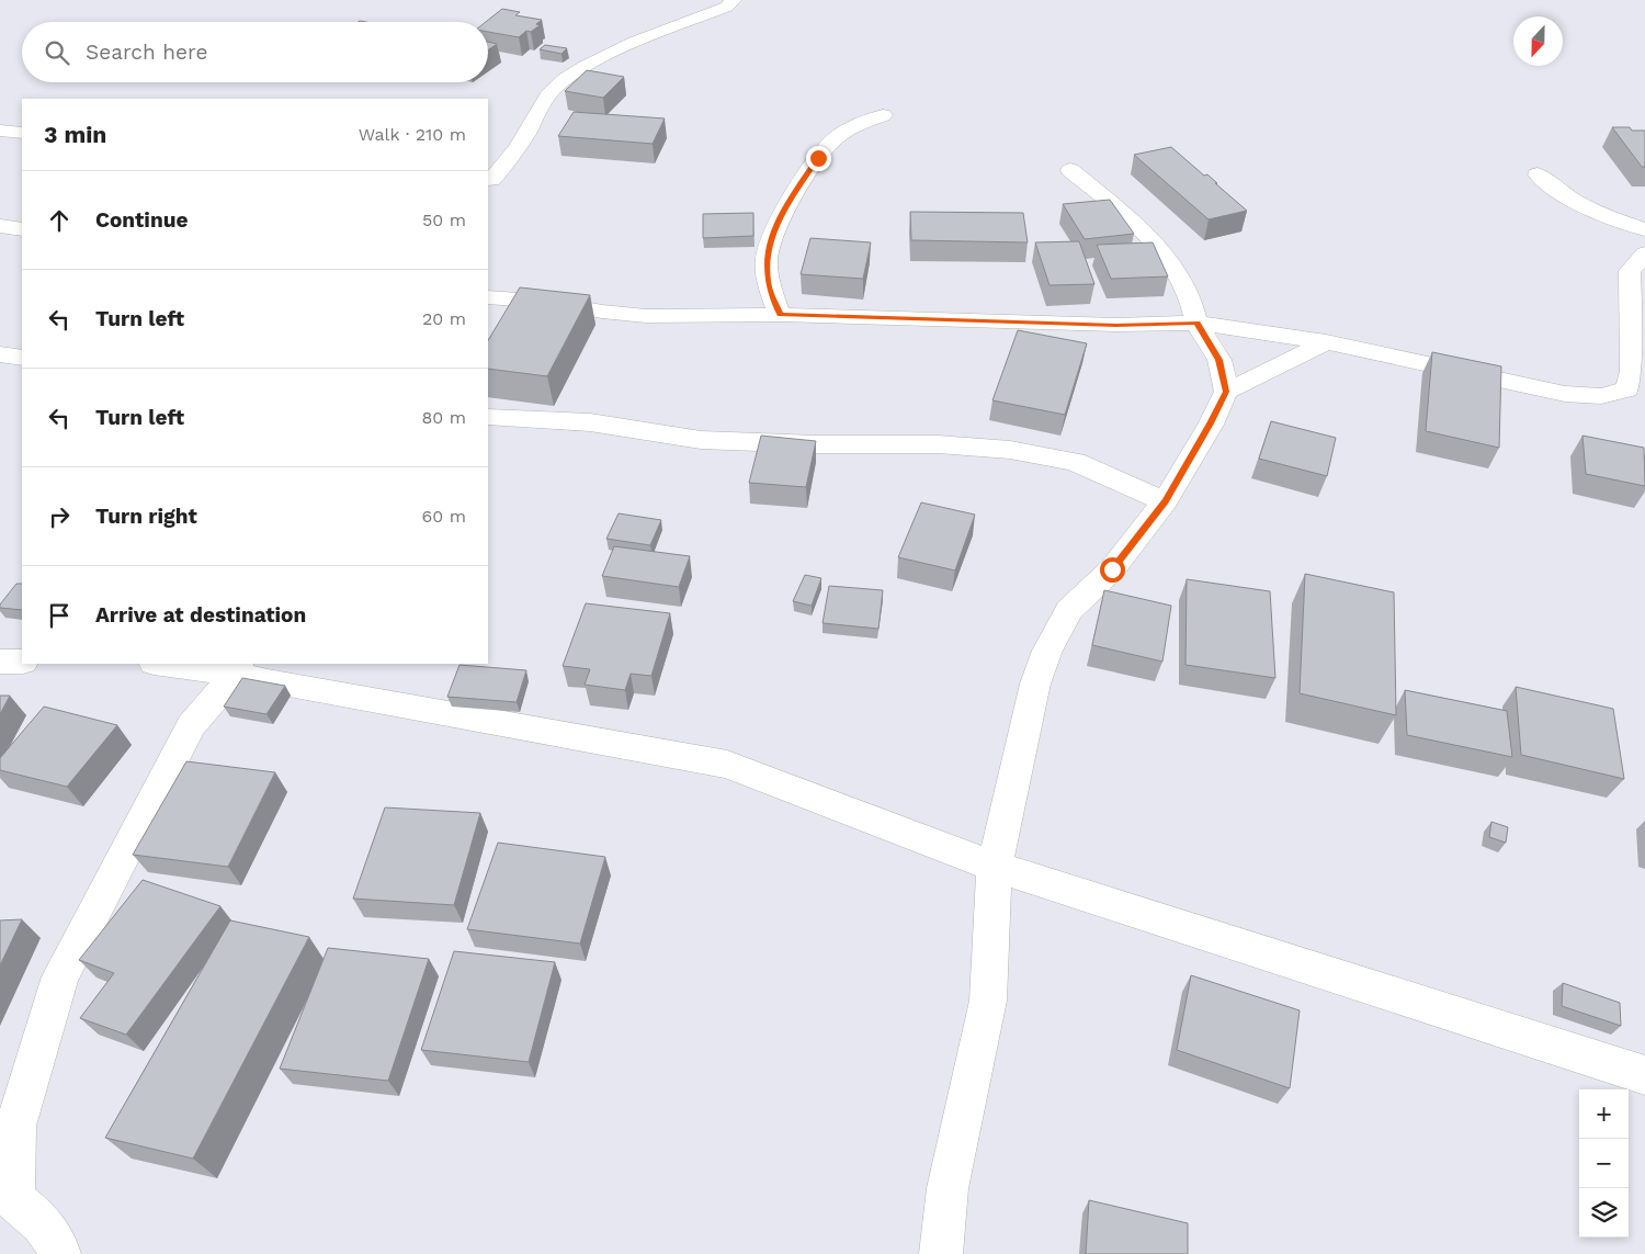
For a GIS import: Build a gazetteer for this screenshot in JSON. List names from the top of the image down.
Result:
{
  "north": "bottom",
  "page": {
    "search": "Search here",
    "heading": ["3 min", "Walk · 210 m"],
    "list": [
      ["Continue", "50 m"],
      ["Turn left", "20 m"],
      ["Turn left", "80 m"],
      ["Turn right", "60 m"],
      "Arrive at destination"
    ],
    "map_buttons": ["+", "−"]
  }
}
